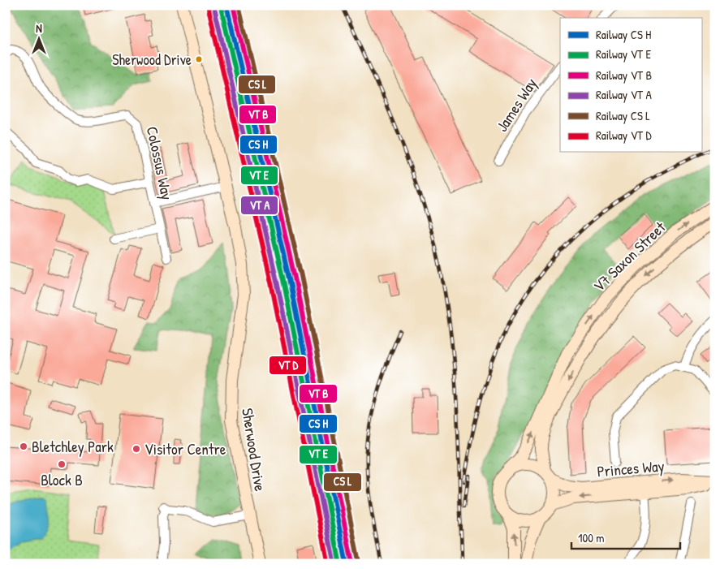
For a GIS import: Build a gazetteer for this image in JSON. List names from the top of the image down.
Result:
{
  "streets": {
    "main road": ["V7 Saxon Street", "Sherwood Drive", "Princes Way"],
    "street": ["James Way", "Colossus Way"]
  },
  "crossings": [
    ["V7 Saxon Street", "Princes Way"]
  ],
  "places": [
    "Sherwood Drive",
    "Bletchley Park",
    "Visitor Centre",
    "Block B"
  ],
  "legend": [
    "Railway CS H",
    "Railway VT E",
    "Railway VT B",
    "Railway VT A",
    "Railway CS L",
    "Railway VT D"
  ],
  "scale_bar": "100 m",
  "north": "top"
}
